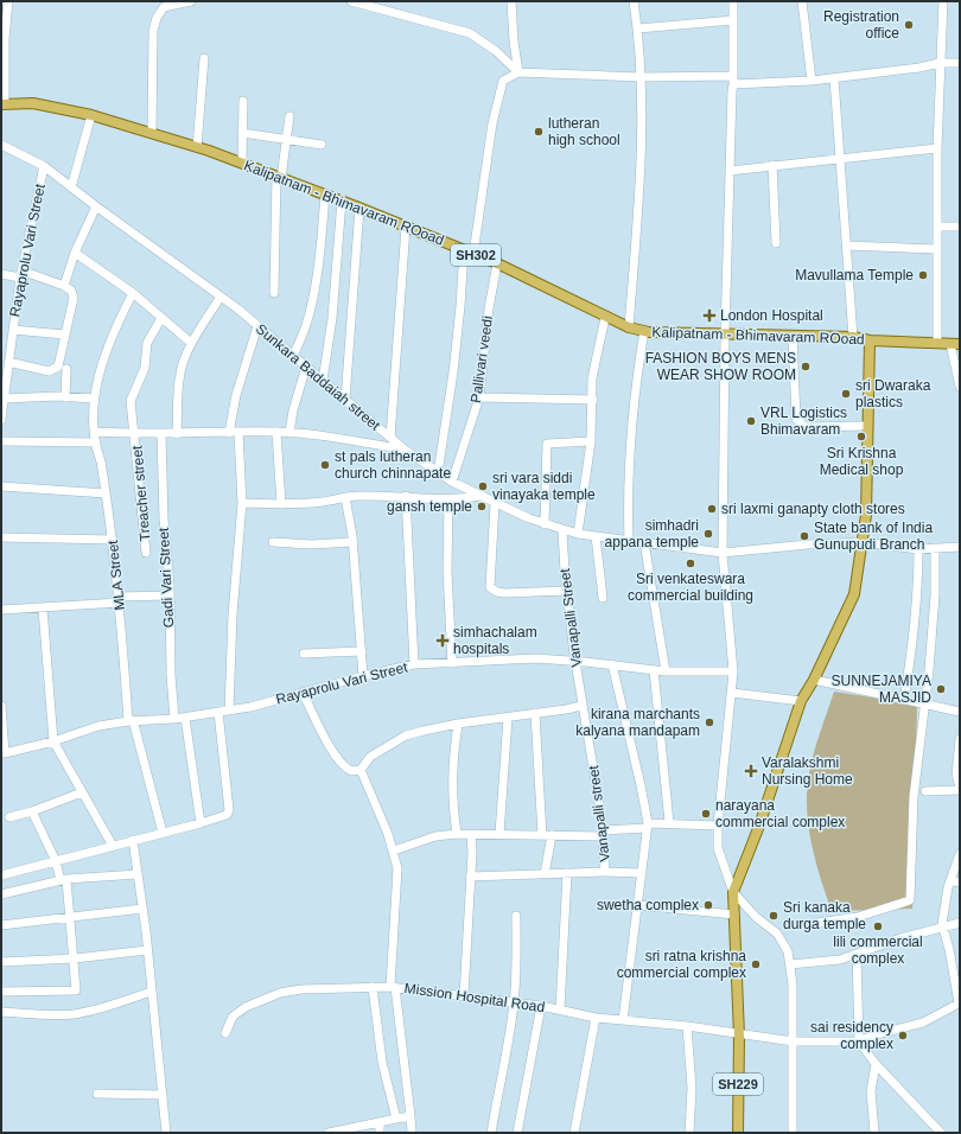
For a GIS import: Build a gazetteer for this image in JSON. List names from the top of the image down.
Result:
{
  "streets": {
    "main road": ["Kalipatnam - Bhimavaram ROoad", "SH302", "SH229"],
    "street": [
      "Rayaprolu Vari Street",
      "Pallivari veedi",
      "Sunkara Baddaiah street",
      "Treacher street",
      "MLA Street",
      "Gadi Vari Street",
      "Vanapalli Street",
      "Vanapalli street",
      "Mission Hospital Road"
    ]
  },
  "crossings": [
    ["Kalipatnam - Bhimavaram ROoad", "Pallivari veedi"],
    ["Kalipatnam - Bhimavaram ROoad", "SH229"],
    ["Rayaprolu Vari Street", "Sunkara Baddaiah street"],
    ["Rayaprolu Vari Street", "MLA Street"],
    ["Rayaprolu Vari Street", "Gadi Vari Street"],
    ["Rayaprolu Vari Street", "Vanapalli Street"],
    ["Pallivari veedi", "Sunkara Baddaiah street"],
    ["Sunkara Baddaiah street", "Vanapalli Street"],
    ["Sunkara Baddaiah street", "SH229"],
    ["Vanapalli Street", "Vanapalli street"],
    ["Mission Hospital Road", "SH229"]
  ],
  "places": {
    "other": [
      "Registration office",
      "lutheran high school",
      "Mavullama Temple",
      "FASHION BOYS MENS WEAR SHOW ROOM",
      "sri Dwaraka plastics",
      "VRL Logistics Bhimavaram",
      "Sri Krishna Medical shop",
      "st pals lutheran church chinnapate",
      "sri vara siddi vinayaka temple",
      "gansh temple",
      "sri laxmi ganapty cloth stores",
      "simhadri appana temple",
      "State bank of India Gunupudi Branch",
      "Sri venkateswara commercial building",
      "SUNNEJAMIYA MASJID",
      "kirana marchants kalyana mandapam",
      "narayana commercial complex",
      "swetha complex",
      "Sri kanaka durga temple",
      "lili commercial complex",
      "sri ratna krishna commercial complex",
      "sai residency complex"
    ],
    "health": ["London Hospital", "simhachalam hospitals", "Varalakshmi Nursing Home"]
  }
}
